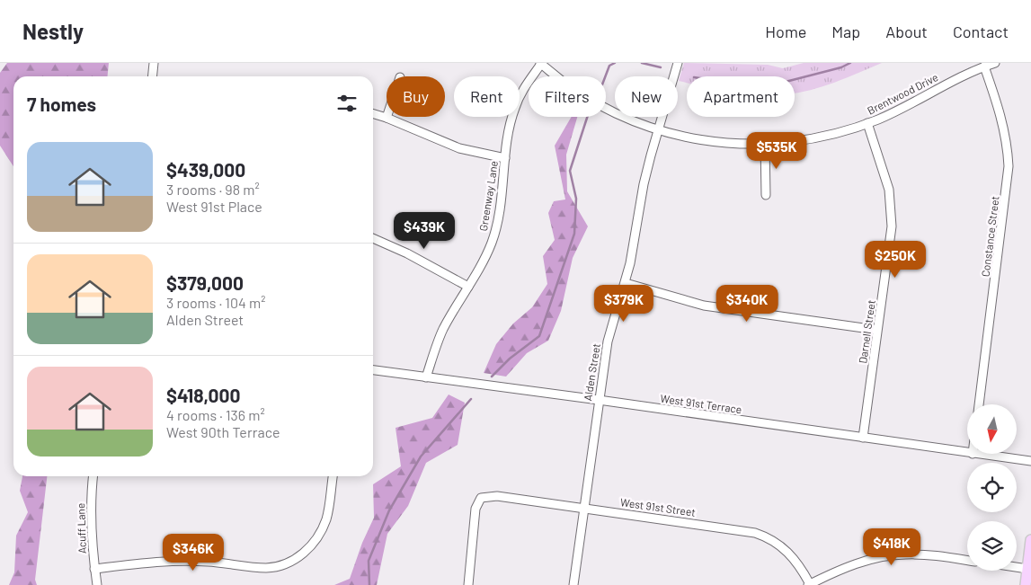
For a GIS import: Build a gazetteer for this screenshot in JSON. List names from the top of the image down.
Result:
{
  "streets": {
    "street": [
      "Brentwood Drive",
      "Greenway Lane",
      "Constance Street",
      "Darnell Street",
      "Alden Street",
      "West 91st Terrace",
      "West 91st Street",
      "Acuff Lane"
    ]
  },
  "crossings": [
    ["Brentwood Drive", "Greenway Lane"],
    ["Brentwood Drive", "Constance Street"],
    ["Brentwood Drive", "Darnell Street"],
    ["Brentwood Drive", "Alden Street"],
    ["Greenway Lane", "West 91st Terrace"],
    ["Darnell Street", "West 91st Terrace"],
    ["Alden Street", "West 91st Terrace"],
    ["Alden Street", "West 91st Street"]
  ],
  "north": "bottom",
  "page": {
    "header": "Nestly",
    "nav": [
      "Home",
      "Map",
      "About",
      "Contact"
    ],
    "chip": [
      "Buy",
      "Rent",
      "Filters",
      "New",
      "Apartment"
    ],
    "heading": "7 homes",
    "list": [
      {
        "name": "$439,000",
        "note": "3 rooms · 98 m² · West 91st Place"
      },
      {
        "name": "$379,000",
        "note": "3 rooms · 104 m² · Alden Street"
      },
      {
        "name": "$418,000",
        "note": "4 rooms · 136 m² · West 90th Terrace"
      }
    ],
    "price": [
      "$535K",
      "$439K",
      "$250K",
      "$379K",
      "$340K",
      "$418K",
      "$346K"
    ]
  }
}
